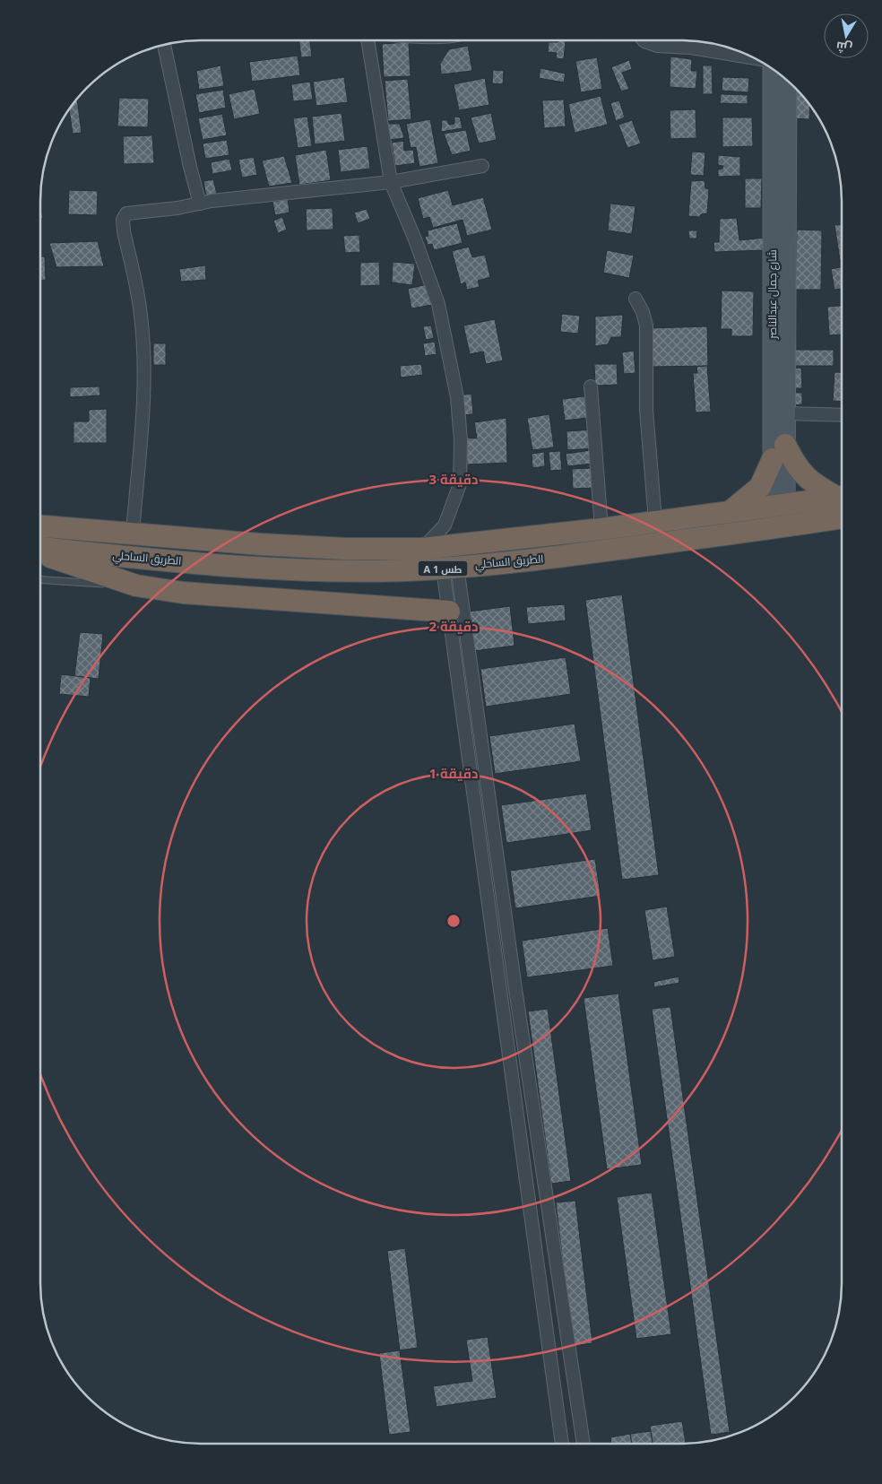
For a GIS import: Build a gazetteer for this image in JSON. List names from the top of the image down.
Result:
{
  "streets": {
    "highway": ["الطريق الساحلي", "A 1 طس"],
    "main road": ["شارع جمال عبدالناصر"]
  },
  "crossings": [
    ["شارع جمال عبدالناصر", "الطريق الساحلي"]
  ],
  "north": "bottom",
  "rings": ["3 دقيقة", "2 دقيقة", "1 دقيقة"]
}
